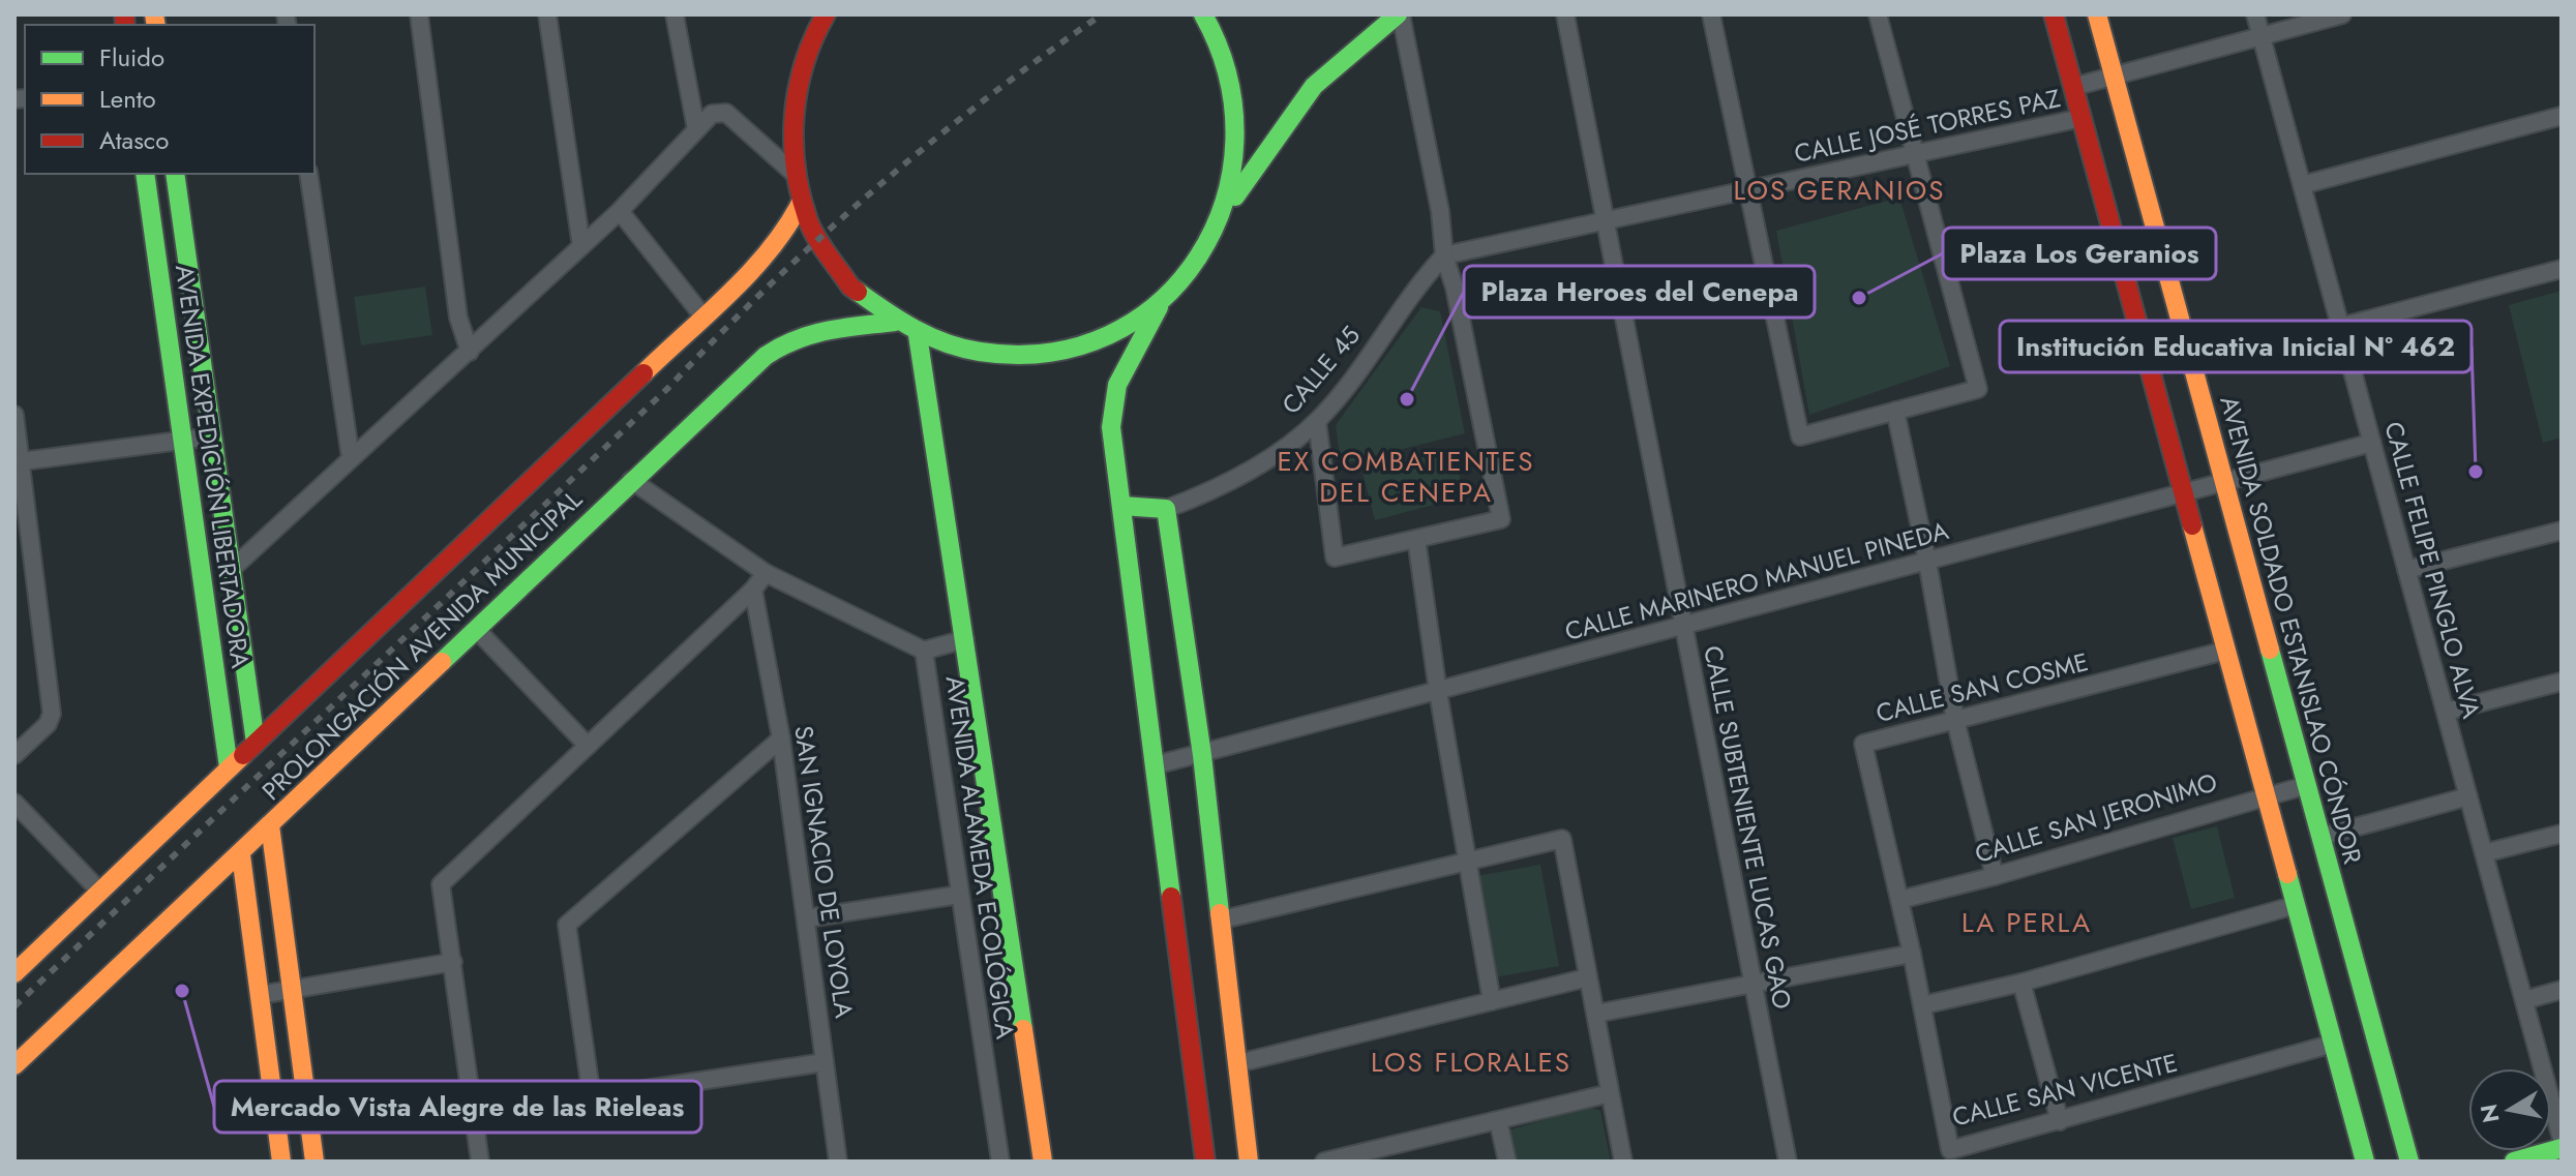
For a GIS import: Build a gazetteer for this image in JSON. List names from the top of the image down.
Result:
{
  "streets": {
    "main road": [
      "AVENIDA EXPEDICIÓN LIBERTADORA",
      "AVENIDA SOLDADO ESTANISLAO CÓNDOR",
      "PROLONGACIÓN AVENIDA MUNICIPAL",
      "AVENIDA ALAMEDA ECOLÓGICA"
    ],
    "street": [
      "CALLE JOSÉ TORRES PAZ",
      "CALLE 45",
      "CALLE FELIPE PINGLO ALVA",
      "CALLE MARINERO MANUEL PINEDA",
      "CALLE SAN COSME",
      "CALLE SAN JERONIMO",
      "CALLE SUBTENIENTE LUCAS GAO",
      "SAN IGNACIO DE LOYOLA",
      "CALLE SAN VICENTE"
    ]
  },
  "crossings": [
    ["CALLE JOSÉ TORRES PAZ", "CALLE 45"],
    ["CALLE JOSÉ TORRES PAZ", "CALLE SUBTENIENTE LUCAS GAO"],
    ["AVENIDA EXPEDICIÓN LIBERTADORA", "PROLONGACIÓN AVENIDA MUNICIPAL"],
    ["CALLE FELIPE PINGLO ALVA", "CALLE MARINERO MANUEL PINEDA"],
    ["CALLE MARINERO MANUEL PINEDA", "AVENIDA SOLDADO ESTANISLAO CÓNDOR"],
    ["CALLE MARINERO MANUEL PINEDA", "CALLE SUBTENIENTE LUCAS GAO"],
    ["AVENIDA SOLDADO ESTANISLAO CÓNDOR", "CALLE SAN JERONIMO"],
    ["PROLONGACIÓN AVENIDA MUNICIPAL", "AVENIDA ALAMEDA ECOLÓGICA"],
    ["CALLE SAN COSME", "CALLE SAN JERONIMO"],
    ["CALLE SAN COSME", "CALLE SAN VICENTE"]
  ],
  "districts": [
    "LOS GERANIOS",
    "EX COMBATIENTES DEL CENEPA",
    "LA PERLA",
    "LOS FLORALES"
  ],
  "places": [
    "Plaza Los Geranios",
    "Plaza Heroes del Cenepa",
    "Institución Educativa Inicial Nº 462",
    "Mercado Vista Alegre de las Rieleas"
  ],
  "legend": ["Fluido", "Lento", "Atasco"],
  "north": "left"
}
